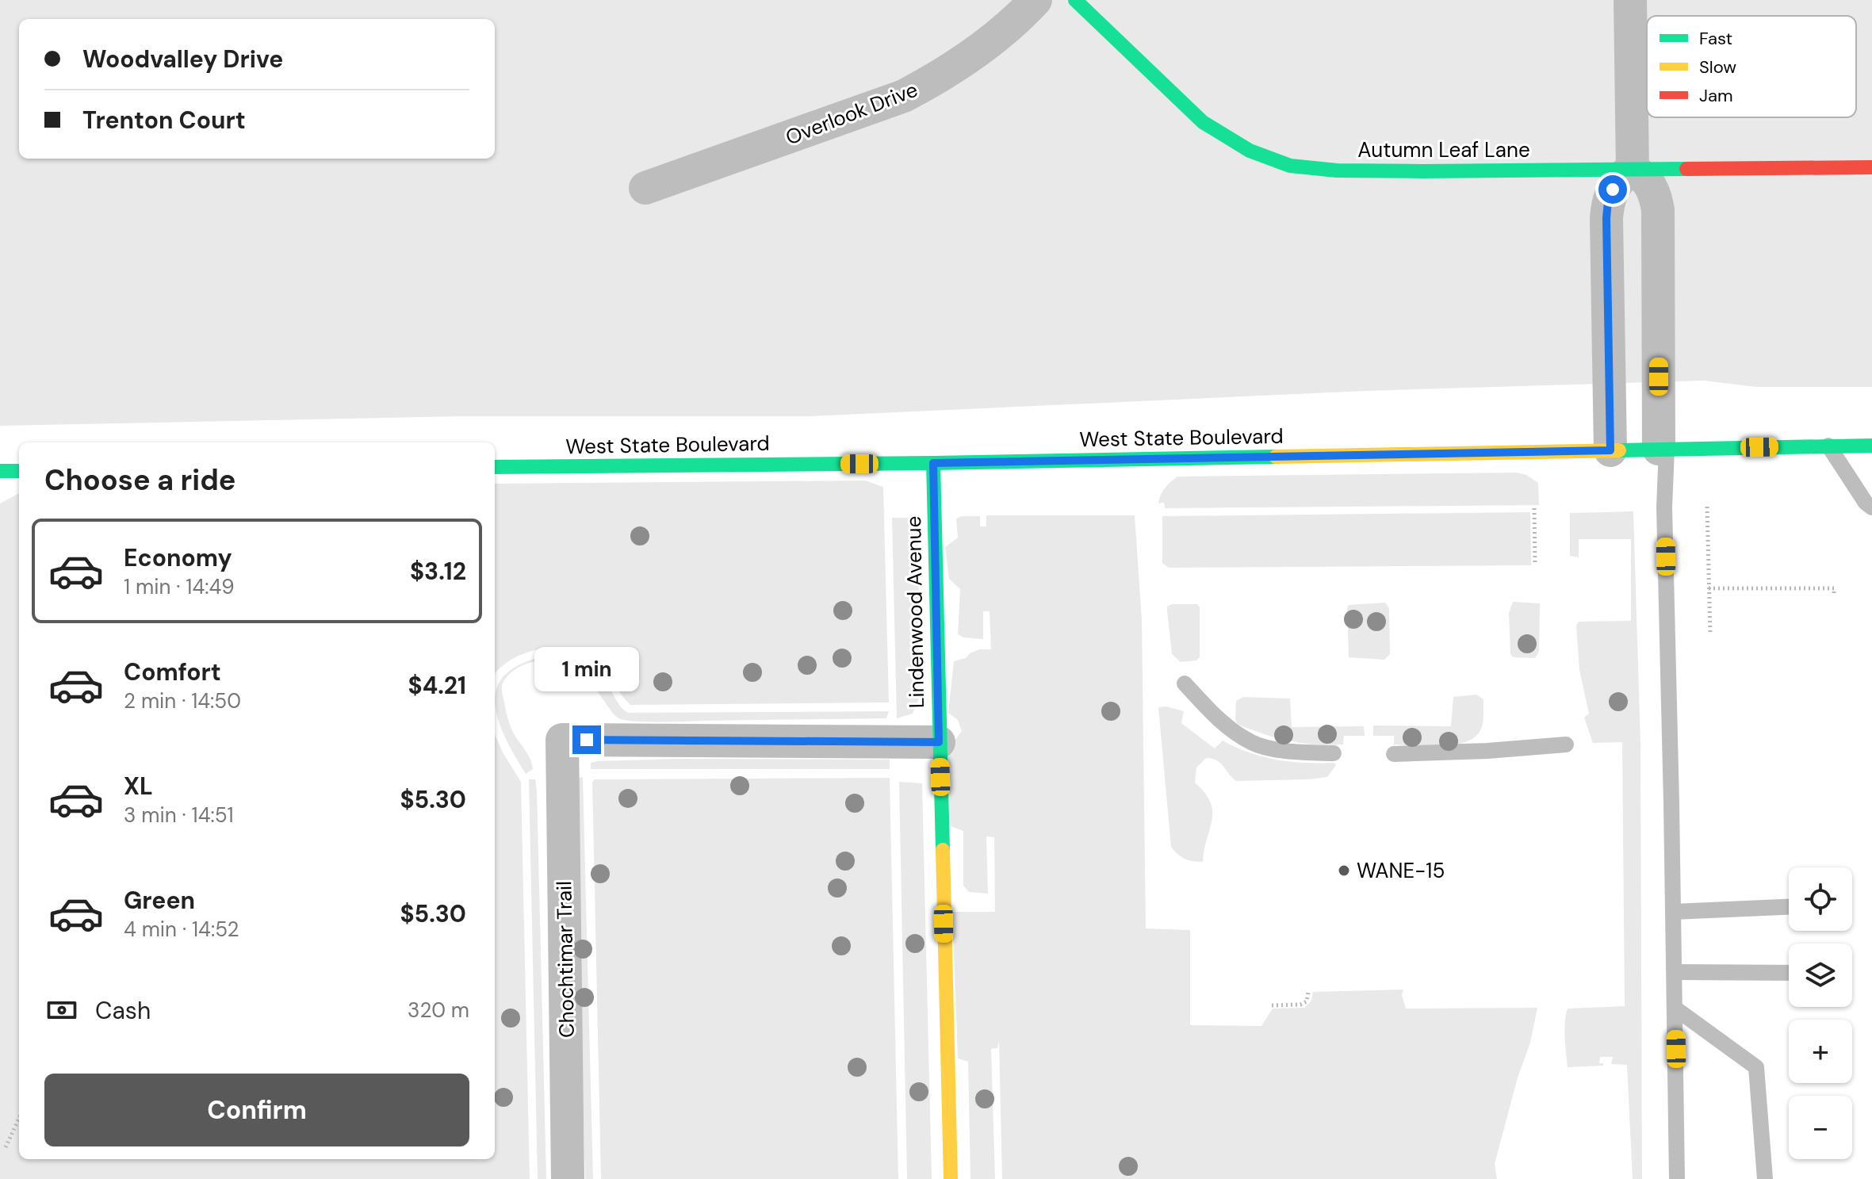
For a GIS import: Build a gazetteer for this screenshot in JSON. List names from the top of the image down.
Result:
{
  "streets": {
    "street": [
      "Overlook Drive",
      "Autumn Leaf Lane",
      "West State Boulevard",
      "Lindenwood Avenue",
      "Chochtimar Trail"
    ]
  },
  "crossings": [
    ["West State Boulevard", "Lindenwood Avenue"],
    ["Lindenwood Avenue", "Chochtimar Trail"]
  ],
  "places": ["WANE-15"],
  "legend": ["Fast", "Slow", "Jam"],
  "page": {
    "banner": ["Woodvalley Drive", "Trenton Court"],
    "heading": "Choose a ride",
    "list": [
      {
        "name": "Economy",
        "note": "1 min · 14:49",
        "value": "$3.12"
      },
      {
        "name": "Comfort",
        "note": "2 min · 14:50",
        "value": "$4.21"
      },
      {
        "name": "XL",
        "note": "3 min · 14:51",
        "value": "$5.30"
      },
      {
        "name": "Green",
        "note": "4 min · 14:52",
        "value": "$5.30"
      }
    ],
    "bubble": "1 min",
    "map_buttons": ["+", "−"],
    "pay": ["Cash", "320 m"],
    "buttons": "Confirm"
  }
}
